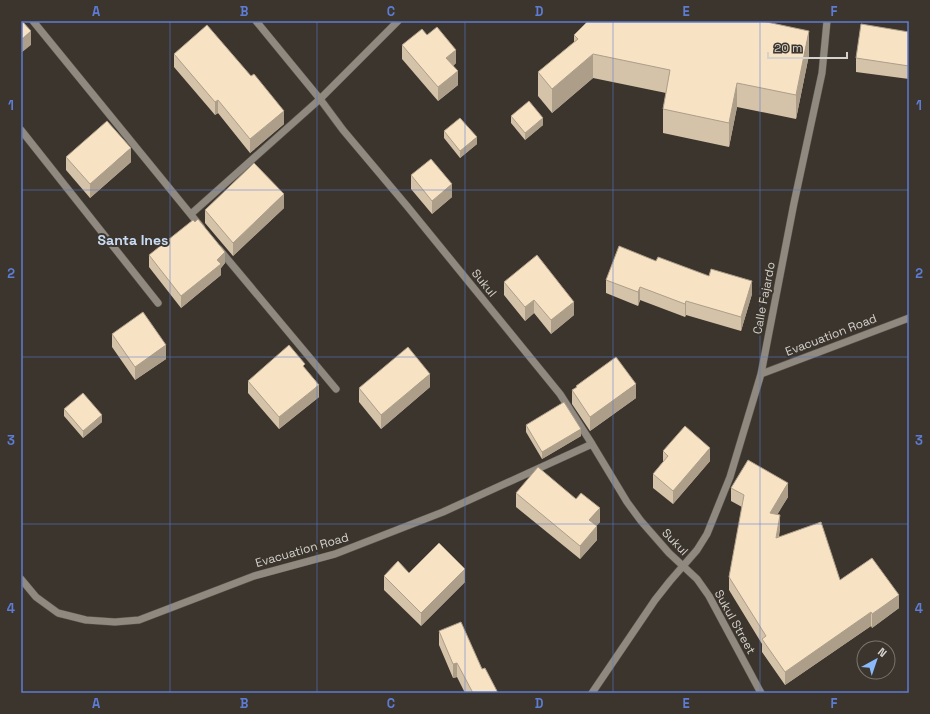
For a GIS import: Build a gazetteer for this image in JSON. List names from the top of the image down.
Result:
{
  "streets": {
    "street": [
      "Sukul",
      "Calle Fajardo",
      "Evacuation Road",
      "Sukul Street"
    ]
  },
  "crossings": [
    ["Sukul", "Calle Fajardo"],
    ["Sukul", "Evacuation Road"],
    ["Sukul", "Sukul Street"],
    ["Calle Fajardo", "Evacuation Road"],
    ["Calle Fajardo", "Sukul Street"]
  ],
  "districts": ["Santa Ines"],
  "scale_bar": "20 m",
  "north": "top right",
  "grid": {
    "columns": [
      "A",
      "B",
      "C",
      "D",
      "E",
      "F"
    ],
    "rows": [
      "1",
      "2",
      "3",
      "4"
    ]
  }
}
